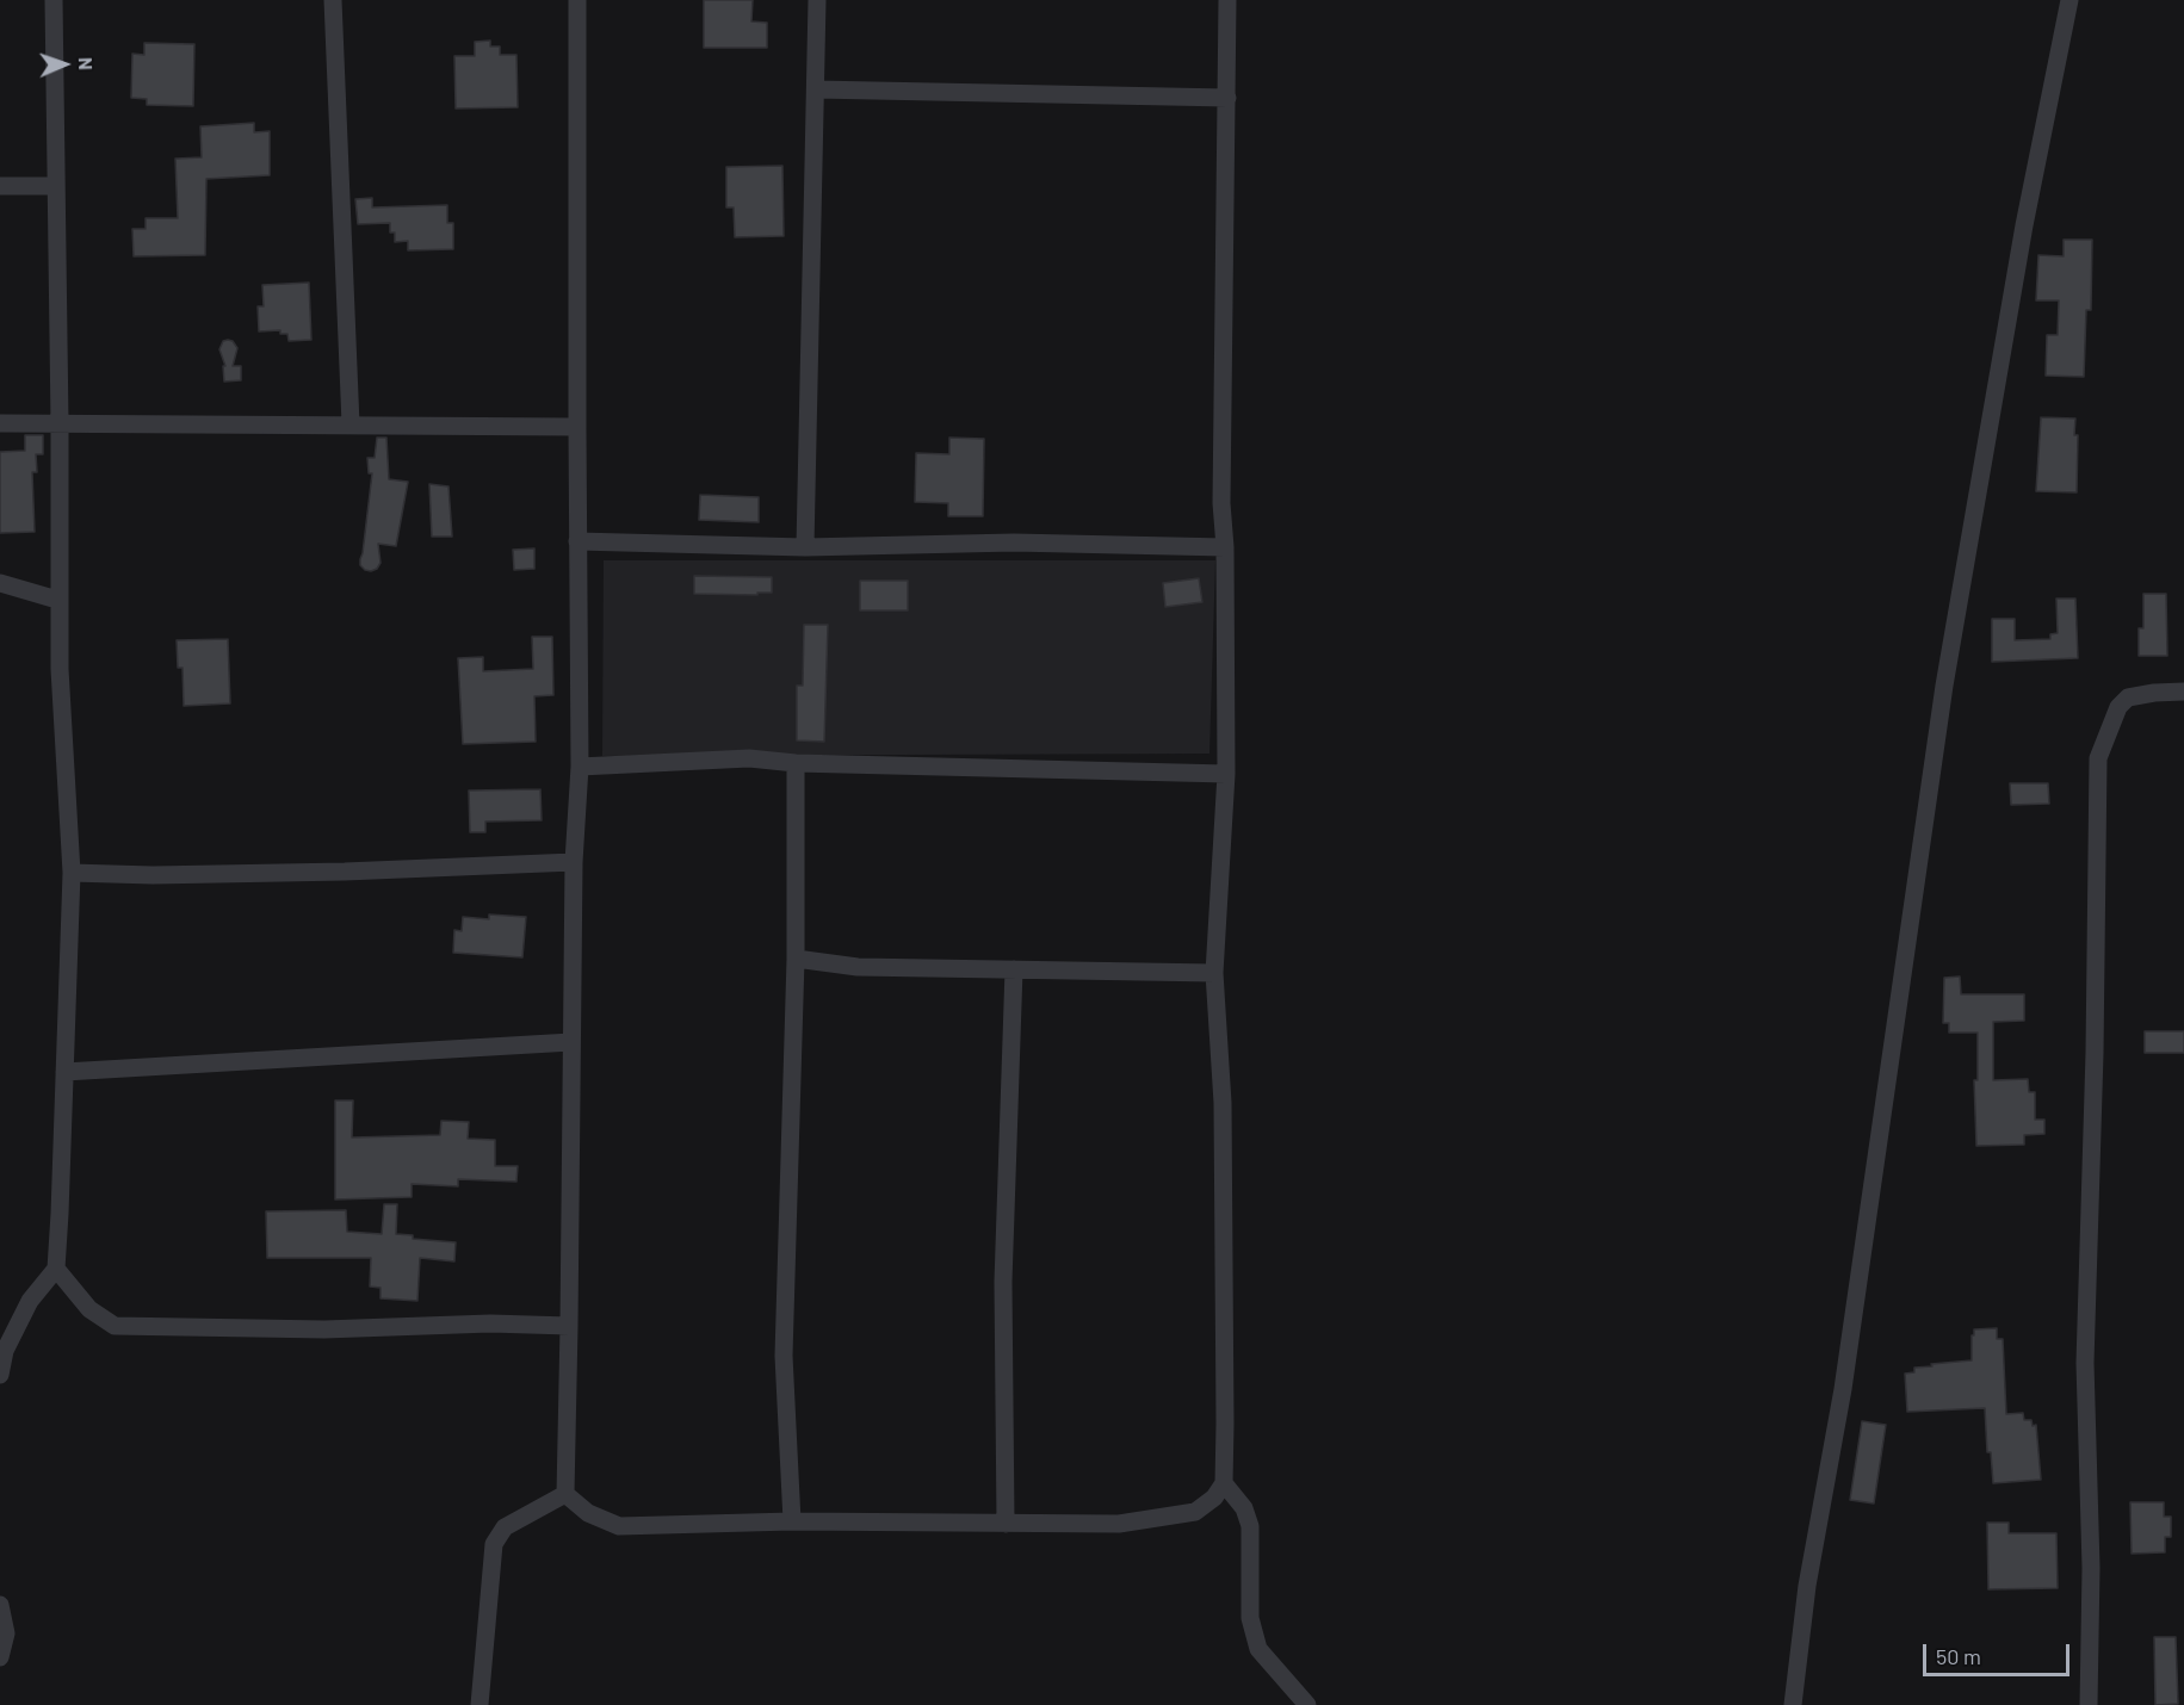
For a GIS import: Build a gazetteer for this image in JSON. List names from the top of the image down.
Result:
{
  "scale_bar": "50 m",
  "north": "right"
}
